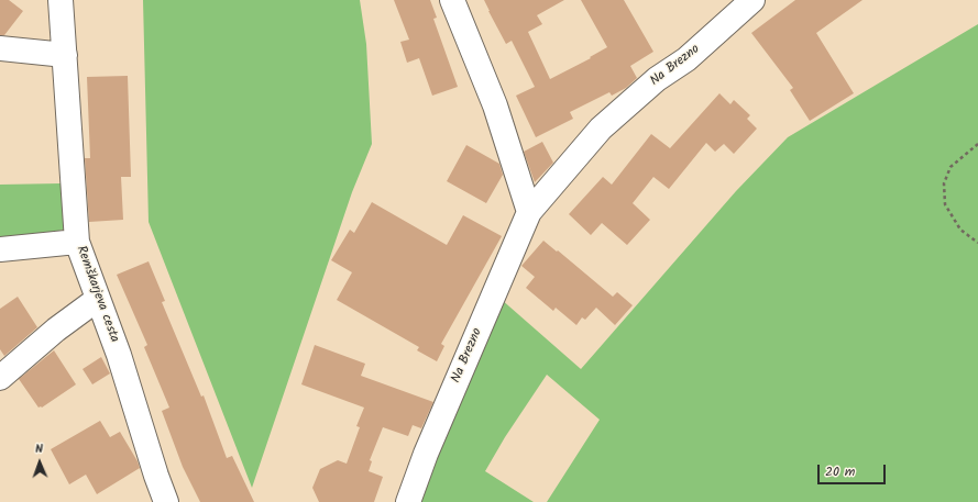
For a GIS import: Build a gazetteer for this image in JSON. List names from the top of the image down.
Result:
{
  "streets": {
    "street": ["Na Brezno", "Remškarjeva cesta"]
  },
  "scale_bar": "20 m",
  "north": "top"
}
